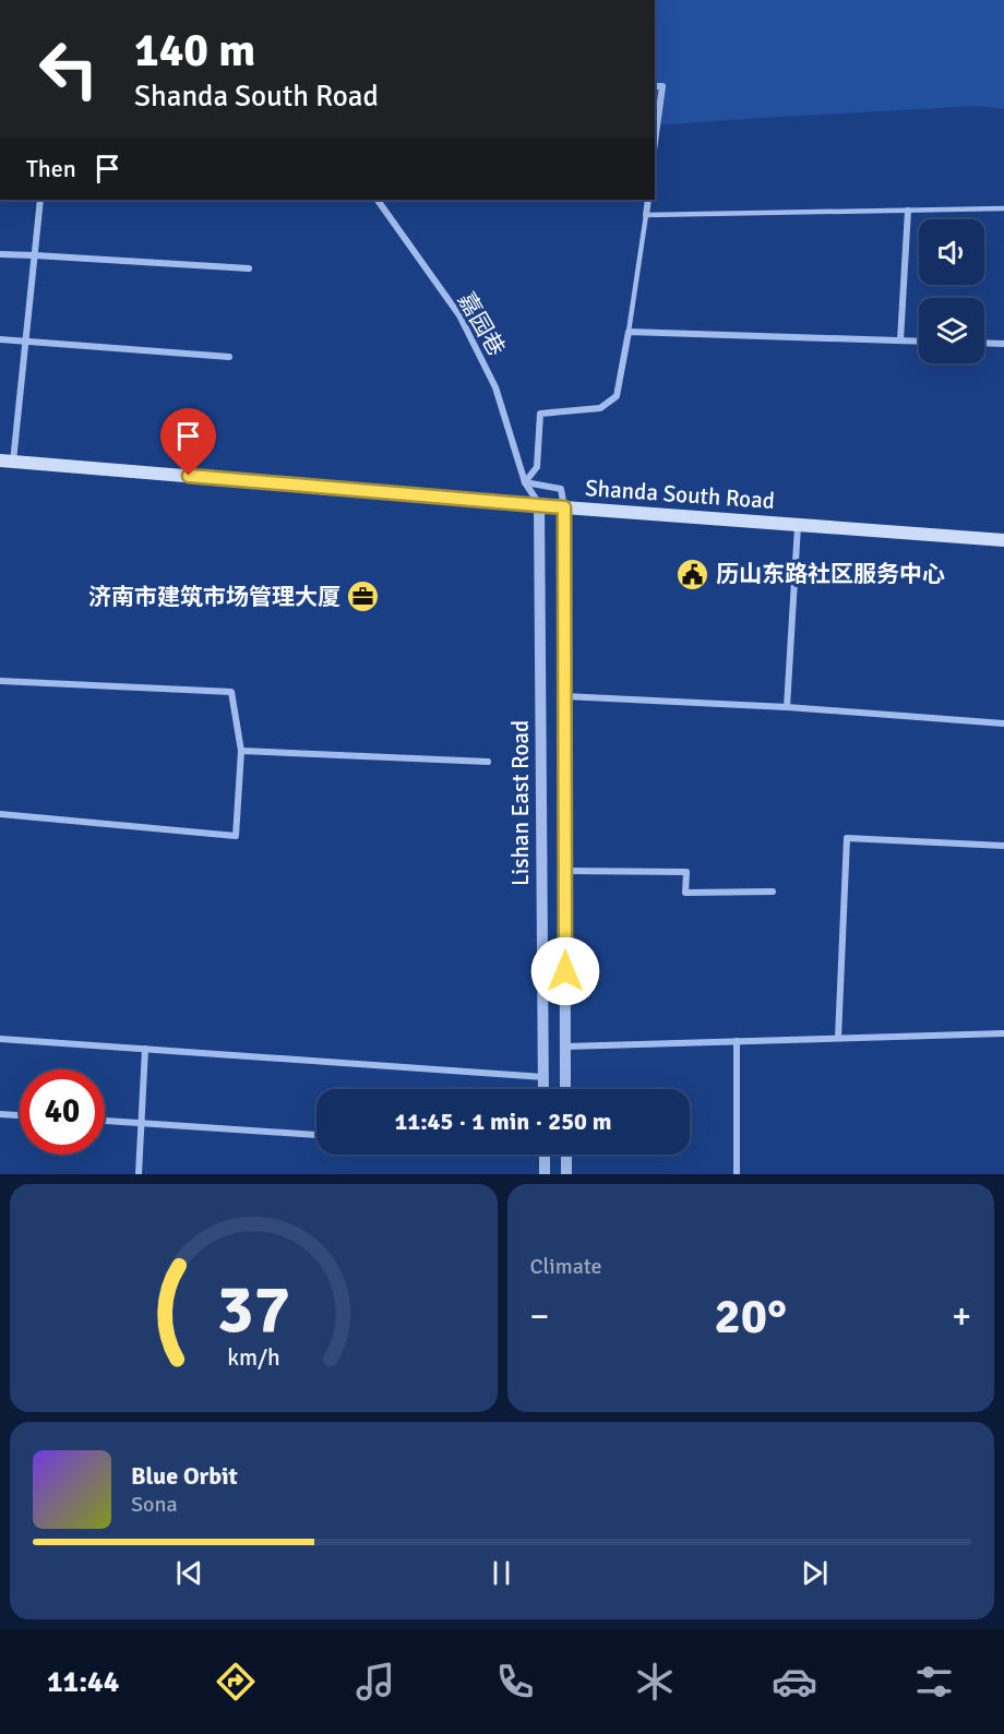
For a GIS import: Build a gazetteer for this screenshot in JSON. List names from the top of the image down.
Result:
{
  "streets": {
    "main road": ["Shanda South Road"],
    "street": ["嘉园巷", "Lishan East Road"]
  },
  "crossings": [
    ["嘉园巷", "Shanda South Road"],
    ["嘉园巷", "Lishan East Road"],
    ["Shanda South Road", "Lishan East Road"]
  ],
  "places": {
    "public building": ["历山东路社区服务中心"],
    "office": ["济南市建筑市场管理大厦"]
  },
  "page": {
    "turn": ["140 m", "Shanda South Road"],
    "then": "Then",
    "limit": "40",
    "trip": "11:45 · 1 min · 250 m",
    "tile": "Climate",
    "heat": ["−", "20°", "+"],
    "song": ["Blue Orbit", "Sona"],
    "tabs": "11:44",
    "gauge": ["37", "km/h"]
  }
}
